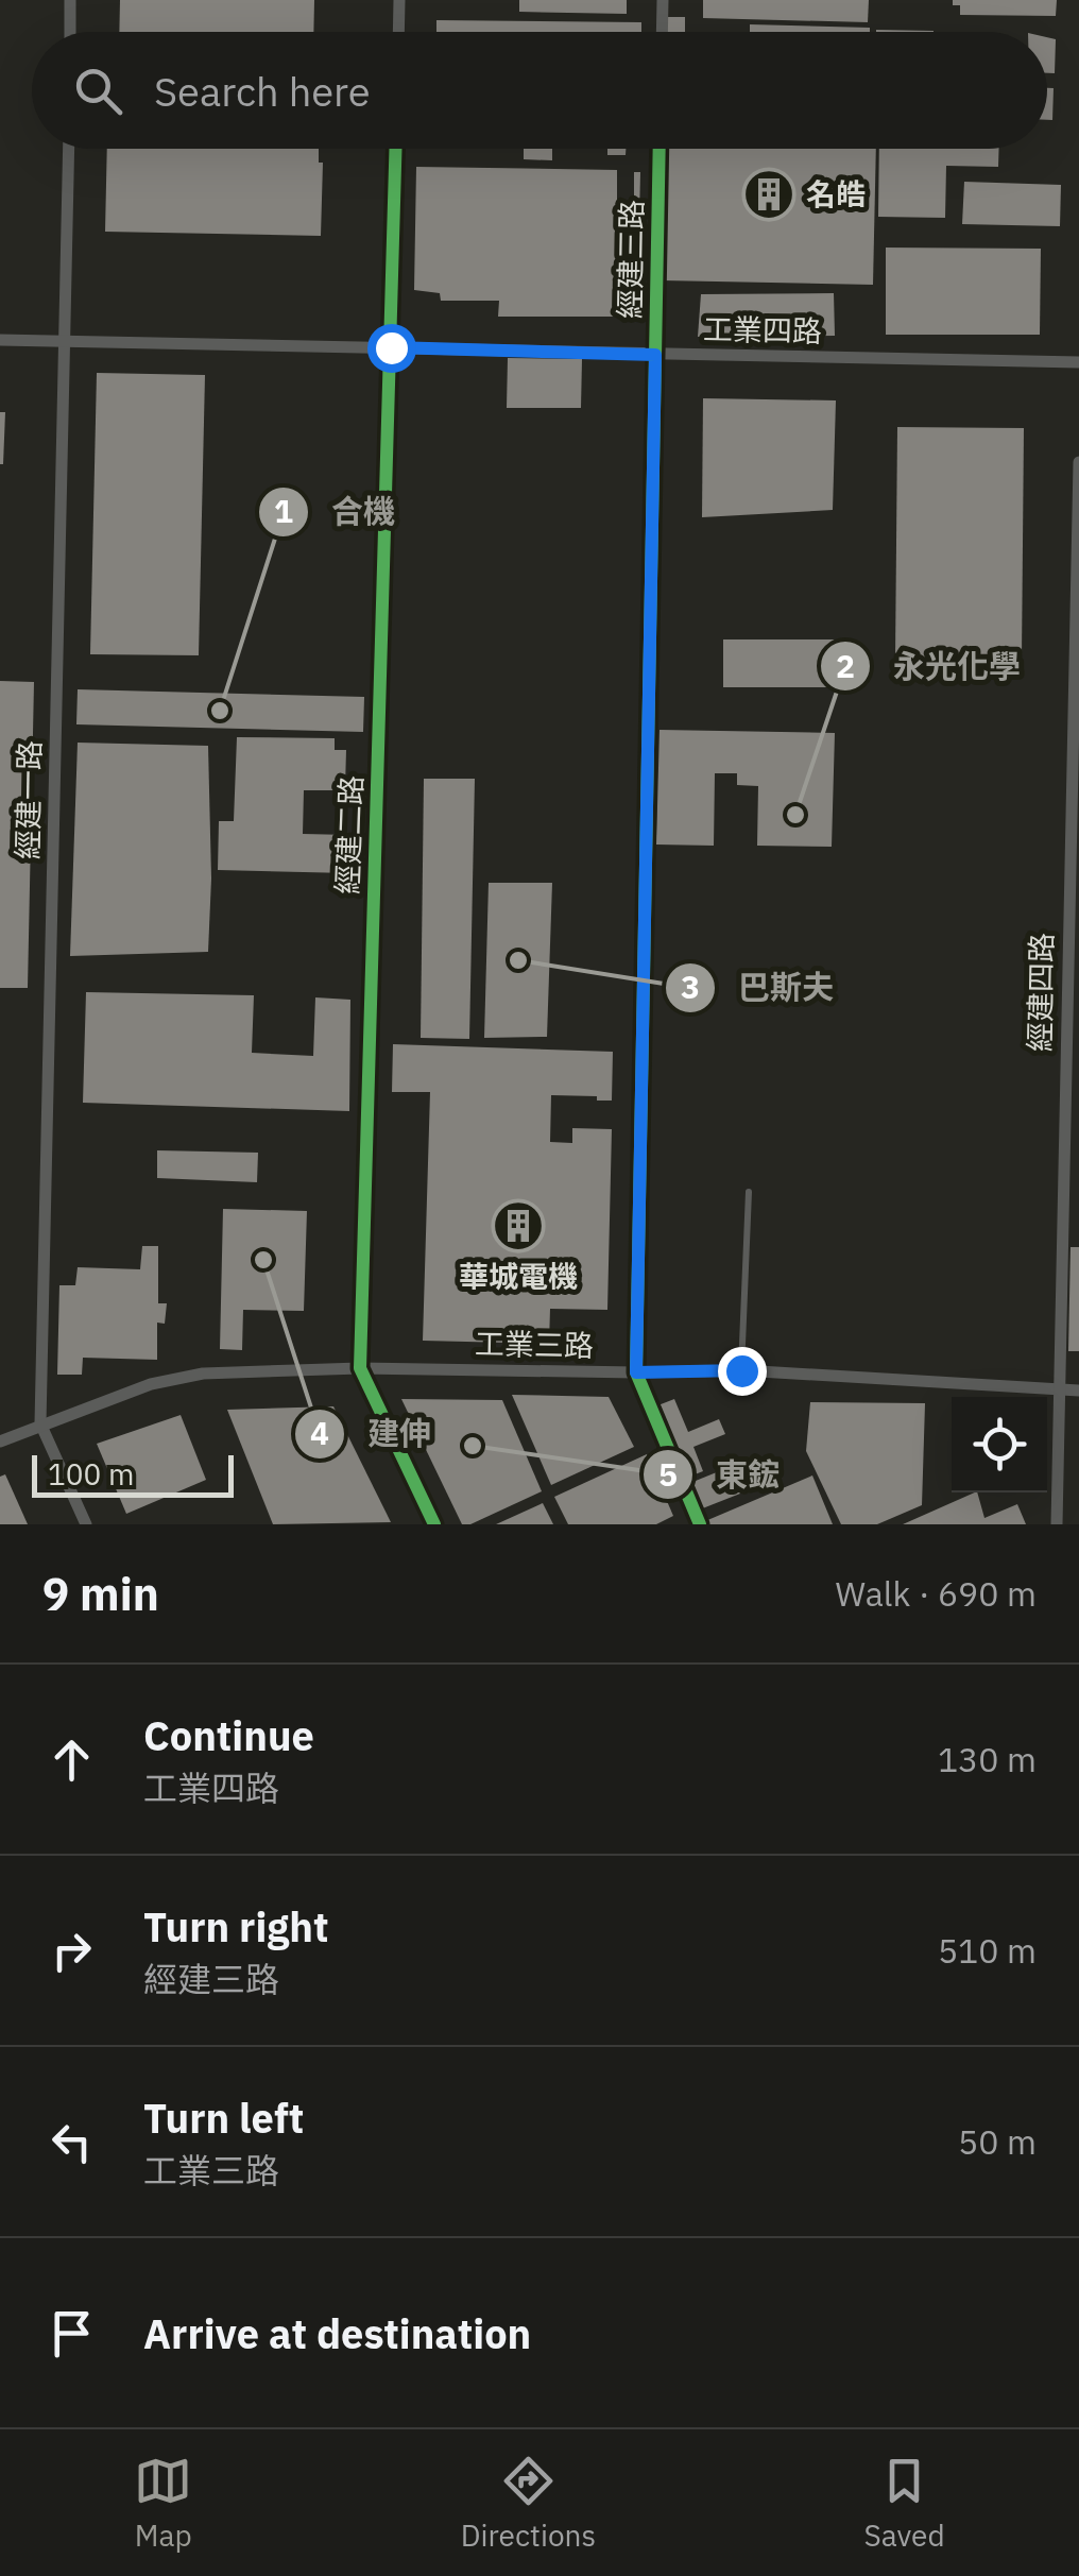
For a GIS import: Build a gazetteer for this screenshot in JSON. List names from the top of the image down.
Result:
{
  "streets": {
    "street": [
      "經建三路",
      "工業四路",
      "經建一路",
      "經建二路",
      "經建四路",
      "工業三路"
    ]
  },
  "crossings": [
    ["經建三路", "工業四路"],
    ["經建三路", "工業三路"],
    ["工業四路", "經建一路"],
    ["工業四路", "經建二路"],
    ["經建一路", "工業三路"],
    ["經建二路", "工業三路"],
    ["經建四路", "工業三路"]
  ],
  "places": {
    "building": ["名皓", "華城電機"],
    "other": [
      "合機",
      "永光化學",
      "巴斯夫",
      "建伸",
      "東鋐"
    ]
  },
  "scale_bar": "100 m",
  "page": {
    "search": "Search here",
    "scale": "100 m",
    "heading": ["9 min", "Walk · 690 m"],
    "list": [
      ["Continue", "工業四路", "130 m"],
      ["Turn right", "經建三路", "510 m"],
      ["Turn left", "工業三路", "50 m"],
      "Arrive at destination"
    ],
    "nav": ["Map", "Directions", "Saved"]
  }
}
